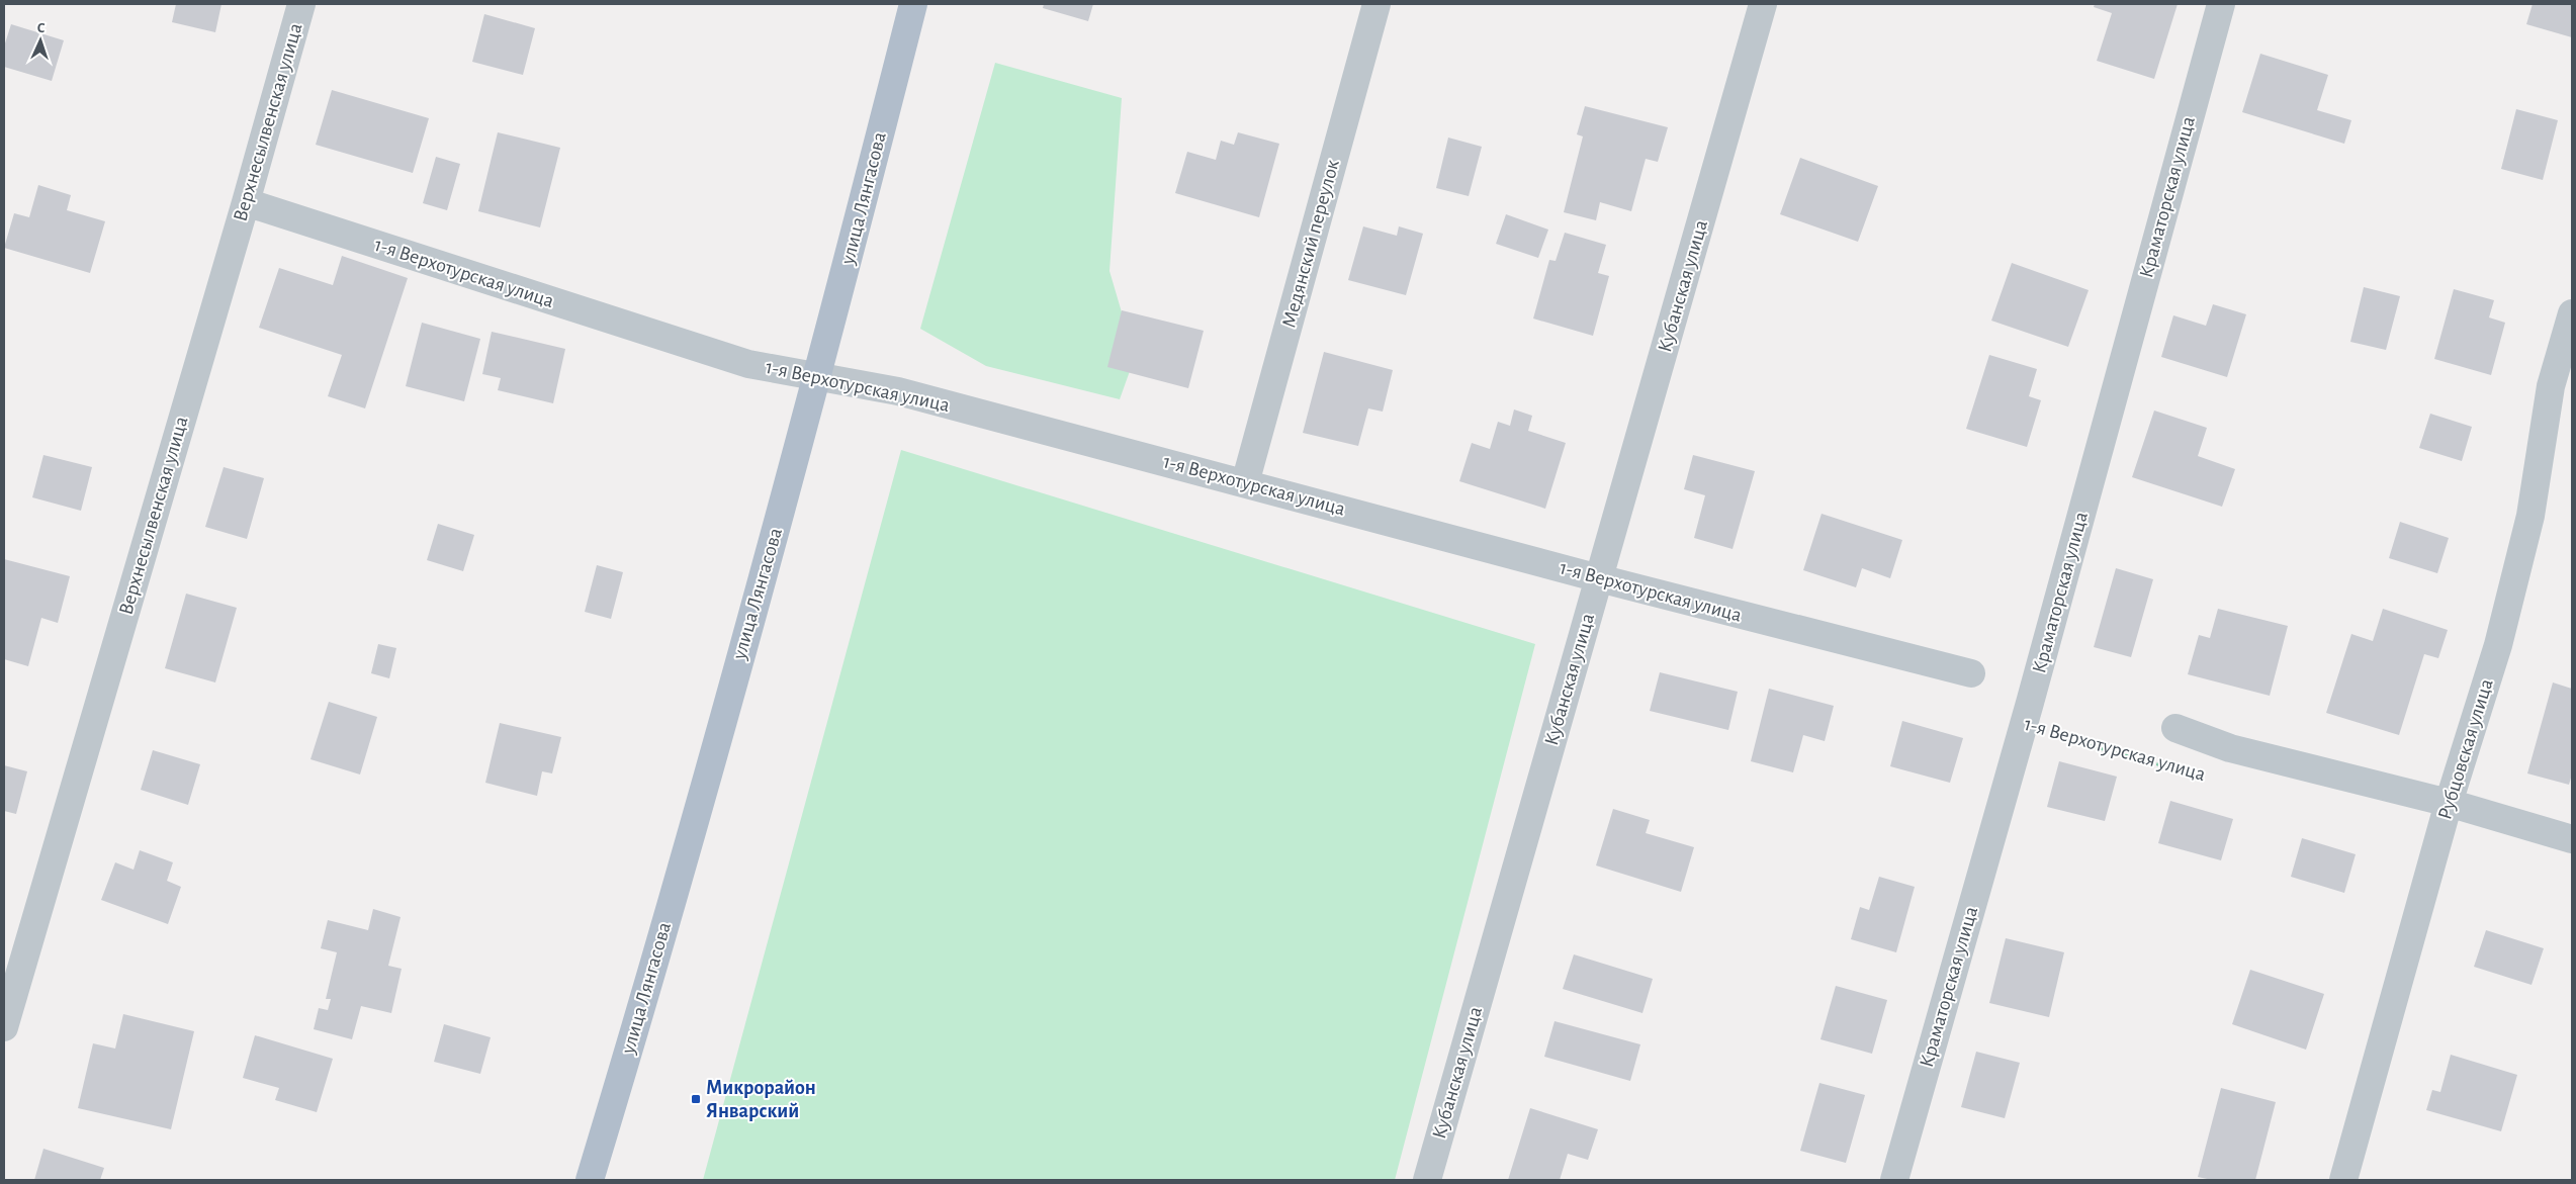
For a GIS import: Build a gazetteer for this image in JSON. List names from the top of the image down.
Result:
{
  "streets": {
    "main road": ["улица Лянгасова"],
    "street": [
      "Верхнесылвенская улица",
      "Краматорская улица",
      "Медянский переулок",
      "1-я Верхотурская улица",
      "Кубанская улица",
      "Рубцовская улица"
    ]
  },
  "crossings": [
    ["Верхнесылвенская улица", "1-я Верхотурская улица"],
    ["Краматорская улица", "1-я Верхотурская улица"],
    ["улица Лянгасова", "1-я Верхотурская улица"],
    ["Медянский переулок", "1-я Верхотурская улица"],
    ["1-я Верхотурская улица", "Кубанская улица"],
    ["1-я Верхотурская улица", "Рубцовская улица"]
  ],
  "places": {
    "transit": ["Микрорайон Январский"]
  },
  "north": "top"
}
